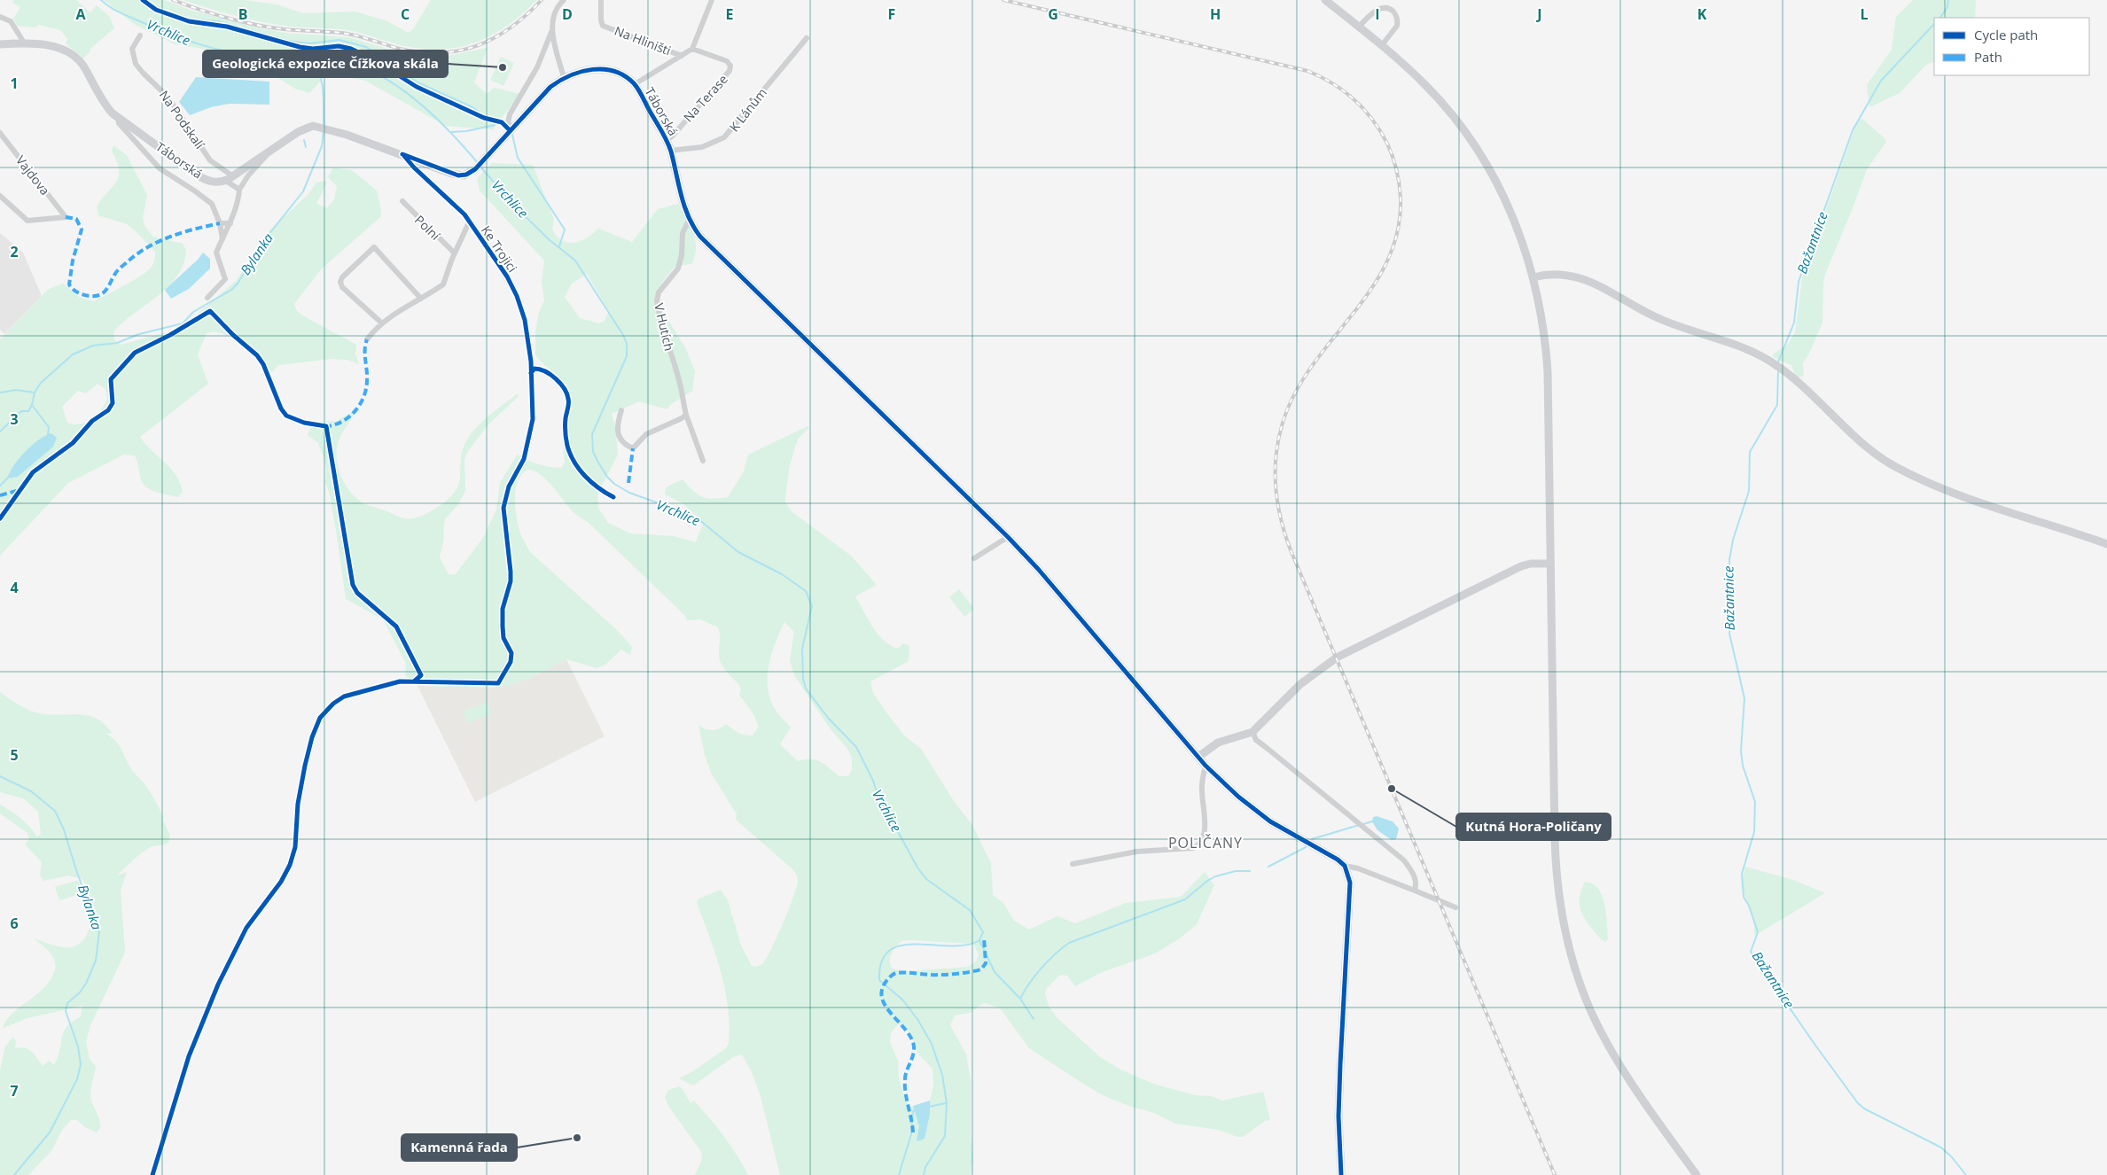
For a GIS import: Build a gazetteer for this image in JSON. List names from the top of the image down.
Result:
{
  "streets": {
    "street": [
      "Na Hliništi",
      "Na Terase",
      "K Lánům",
      "Táborská",
      "Na Podskalí",
      "Vajdova",
      "Polní",
      "Ke Trojici",
      "V Hutích"
    ]
  },
  "crossings": [
    ["Na Terase", "Táborská"],
    ["K Lánům", "Táborská"],
    ["Táborská", "Na Podskalí"],
    ["Táborská", "Ke Trojici"],
    ["Táborská", "V Hutích"]
  ],
  "districts": ["POLIČANY"],
  "water": ["Vrchlice", "Bažantnice", "Bylanka"],
  "places": ["Geologická expozice Čížkova skála", "Kutná Hora-Poličany", "Kamenná řada"],
  "legend": ["Cycle path", "Path"],
  "grid": {
    "columns": [
      "A",
      "B",
      "C",
      "D",
      "E",
      "F",
      "G",
      "H",
      "I",
      "J",
      "K",
      "L"
    ],
    "rows": [
      "1",
      "2",
      "3",
      "4",
      "5",
      "6",
      "7"
    ]
  }
}
